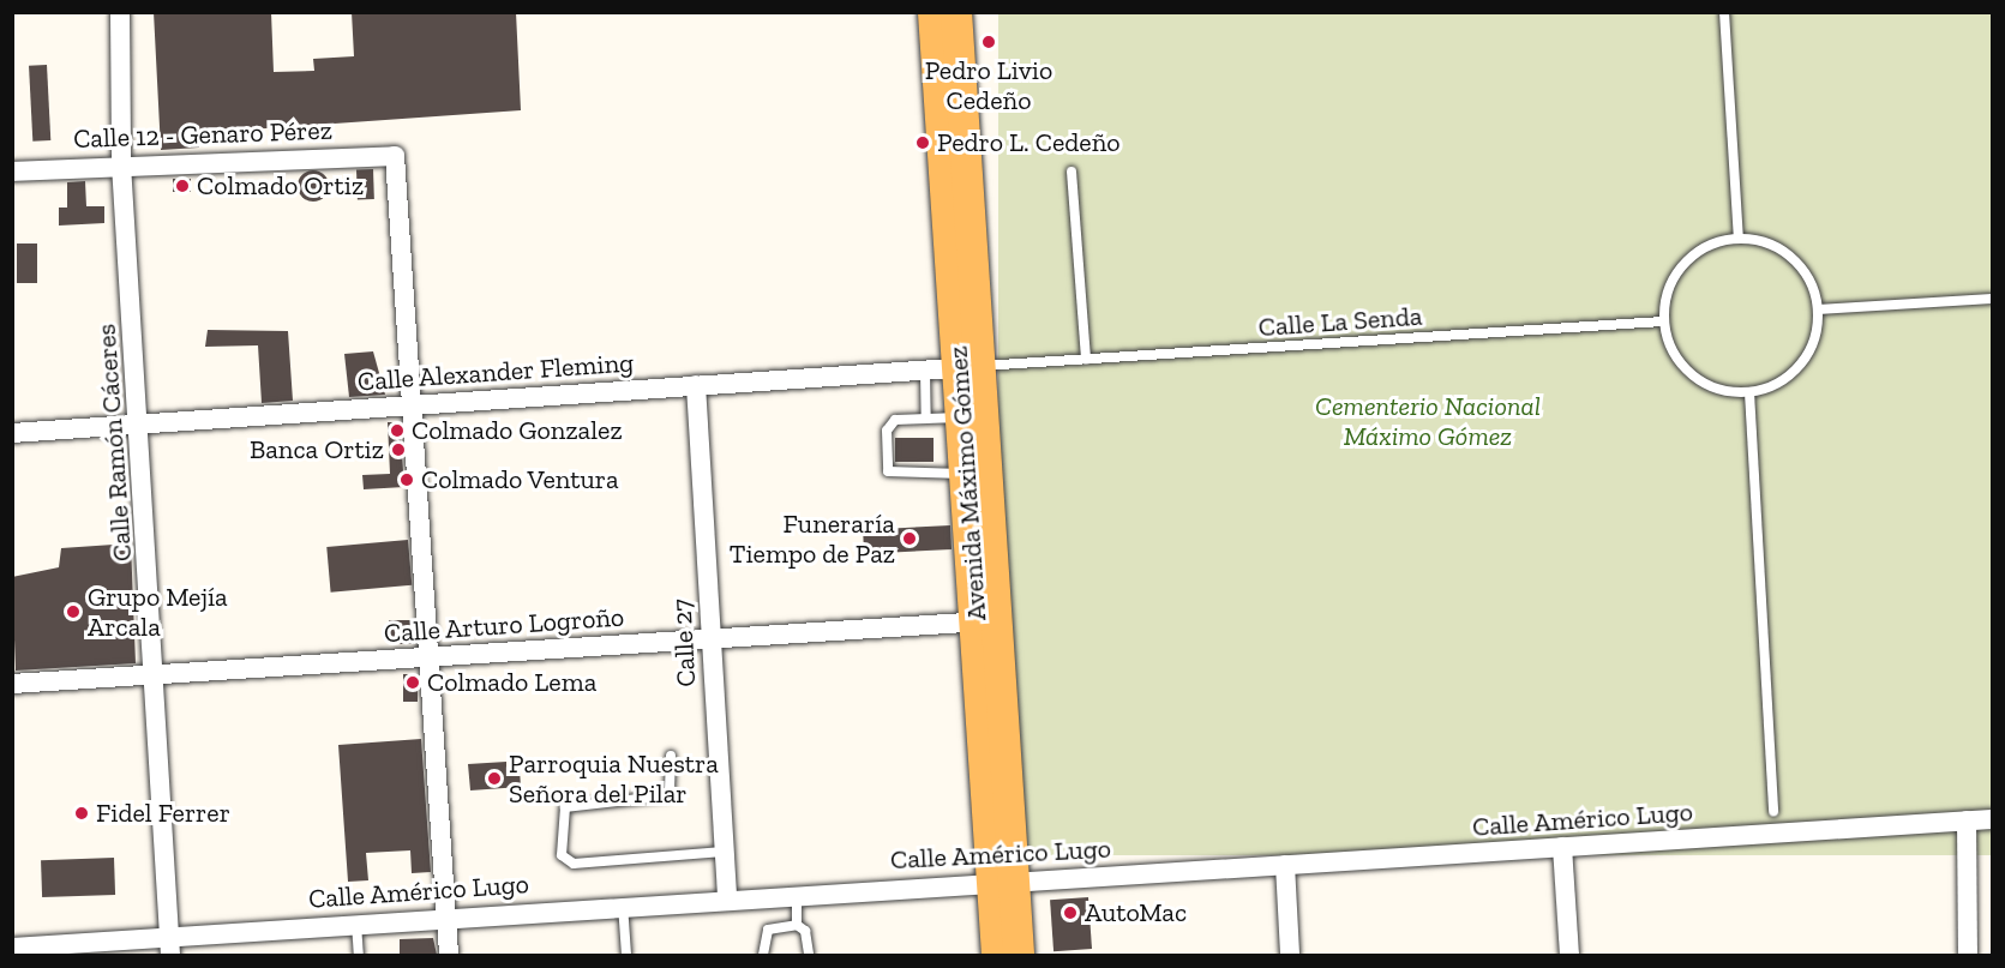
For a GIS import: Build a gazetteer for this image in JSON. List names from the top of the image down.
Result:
{
  "streets": {
    "main road": ["Avenida Máximo Gómez"],
    "street": [
      "Calle 12 - Genaro Pérez",
      "Calle Alexander Fleming",
      "Calle Ramón Cáceres",
      "Calle Arturo Logroño",
      "Calle 27",
      "Calle Américo Lugo"
    ],
    "lane": ["Calle La Senda"]
  },
  "crossings": [
    ["Calle 12 - Genaro Pérez", "Calle Alexander Fleming"],
    ["Calle 12 - Genaro Pérez", "Calle Ramón Cáceres"],
    ["Calle La Senda", "Calle Alexander Fleming"],
    ["Calle La Senda", "Avenida Máximo Gómez"],
    ["Calle Alexander Fleming", "Calle Ramón Cáceres"],
    ["Calle Alexander Fleming", "Avenida Máximo Gómez"],
    ["Calle Alexander Fleming", "Calle 27"],
    ["Calle Ramón Cáceres", "Calle Arturo Logroño"],
    ["Calle Ramón Cáceres", "Calle Américo Lugo"],
    ["Avenida Máximo Gómez", "Calle Arturo Logroño"],
    ["Avenida Máximo Gómez", "Calle Américo Lugo"],
    ["Calle Arturo Logroño", "Calle 27"],
    ["Calle 27", "Calle Américo Lugo"]
  ],
  "parks": ["Cementerio Nacional Máximo Gómez"],
  "places": [
    "Pedro Livio Cedeño",
    "Pedro L. Cedeño",
    "Colmado Ortiz",
    "Colmado Gonzalez",
    "Banca Ortiz",
    "Colmado Ventura",
    "Funeraría Tiempo de Paz",
    "Grupo Mejía Arcala",
    "Colmado Lema",
    "Parroquia Nuestra Señora del Pilar",
    "Fidel Ferrer",
    "AutoMac"
  ]
}
